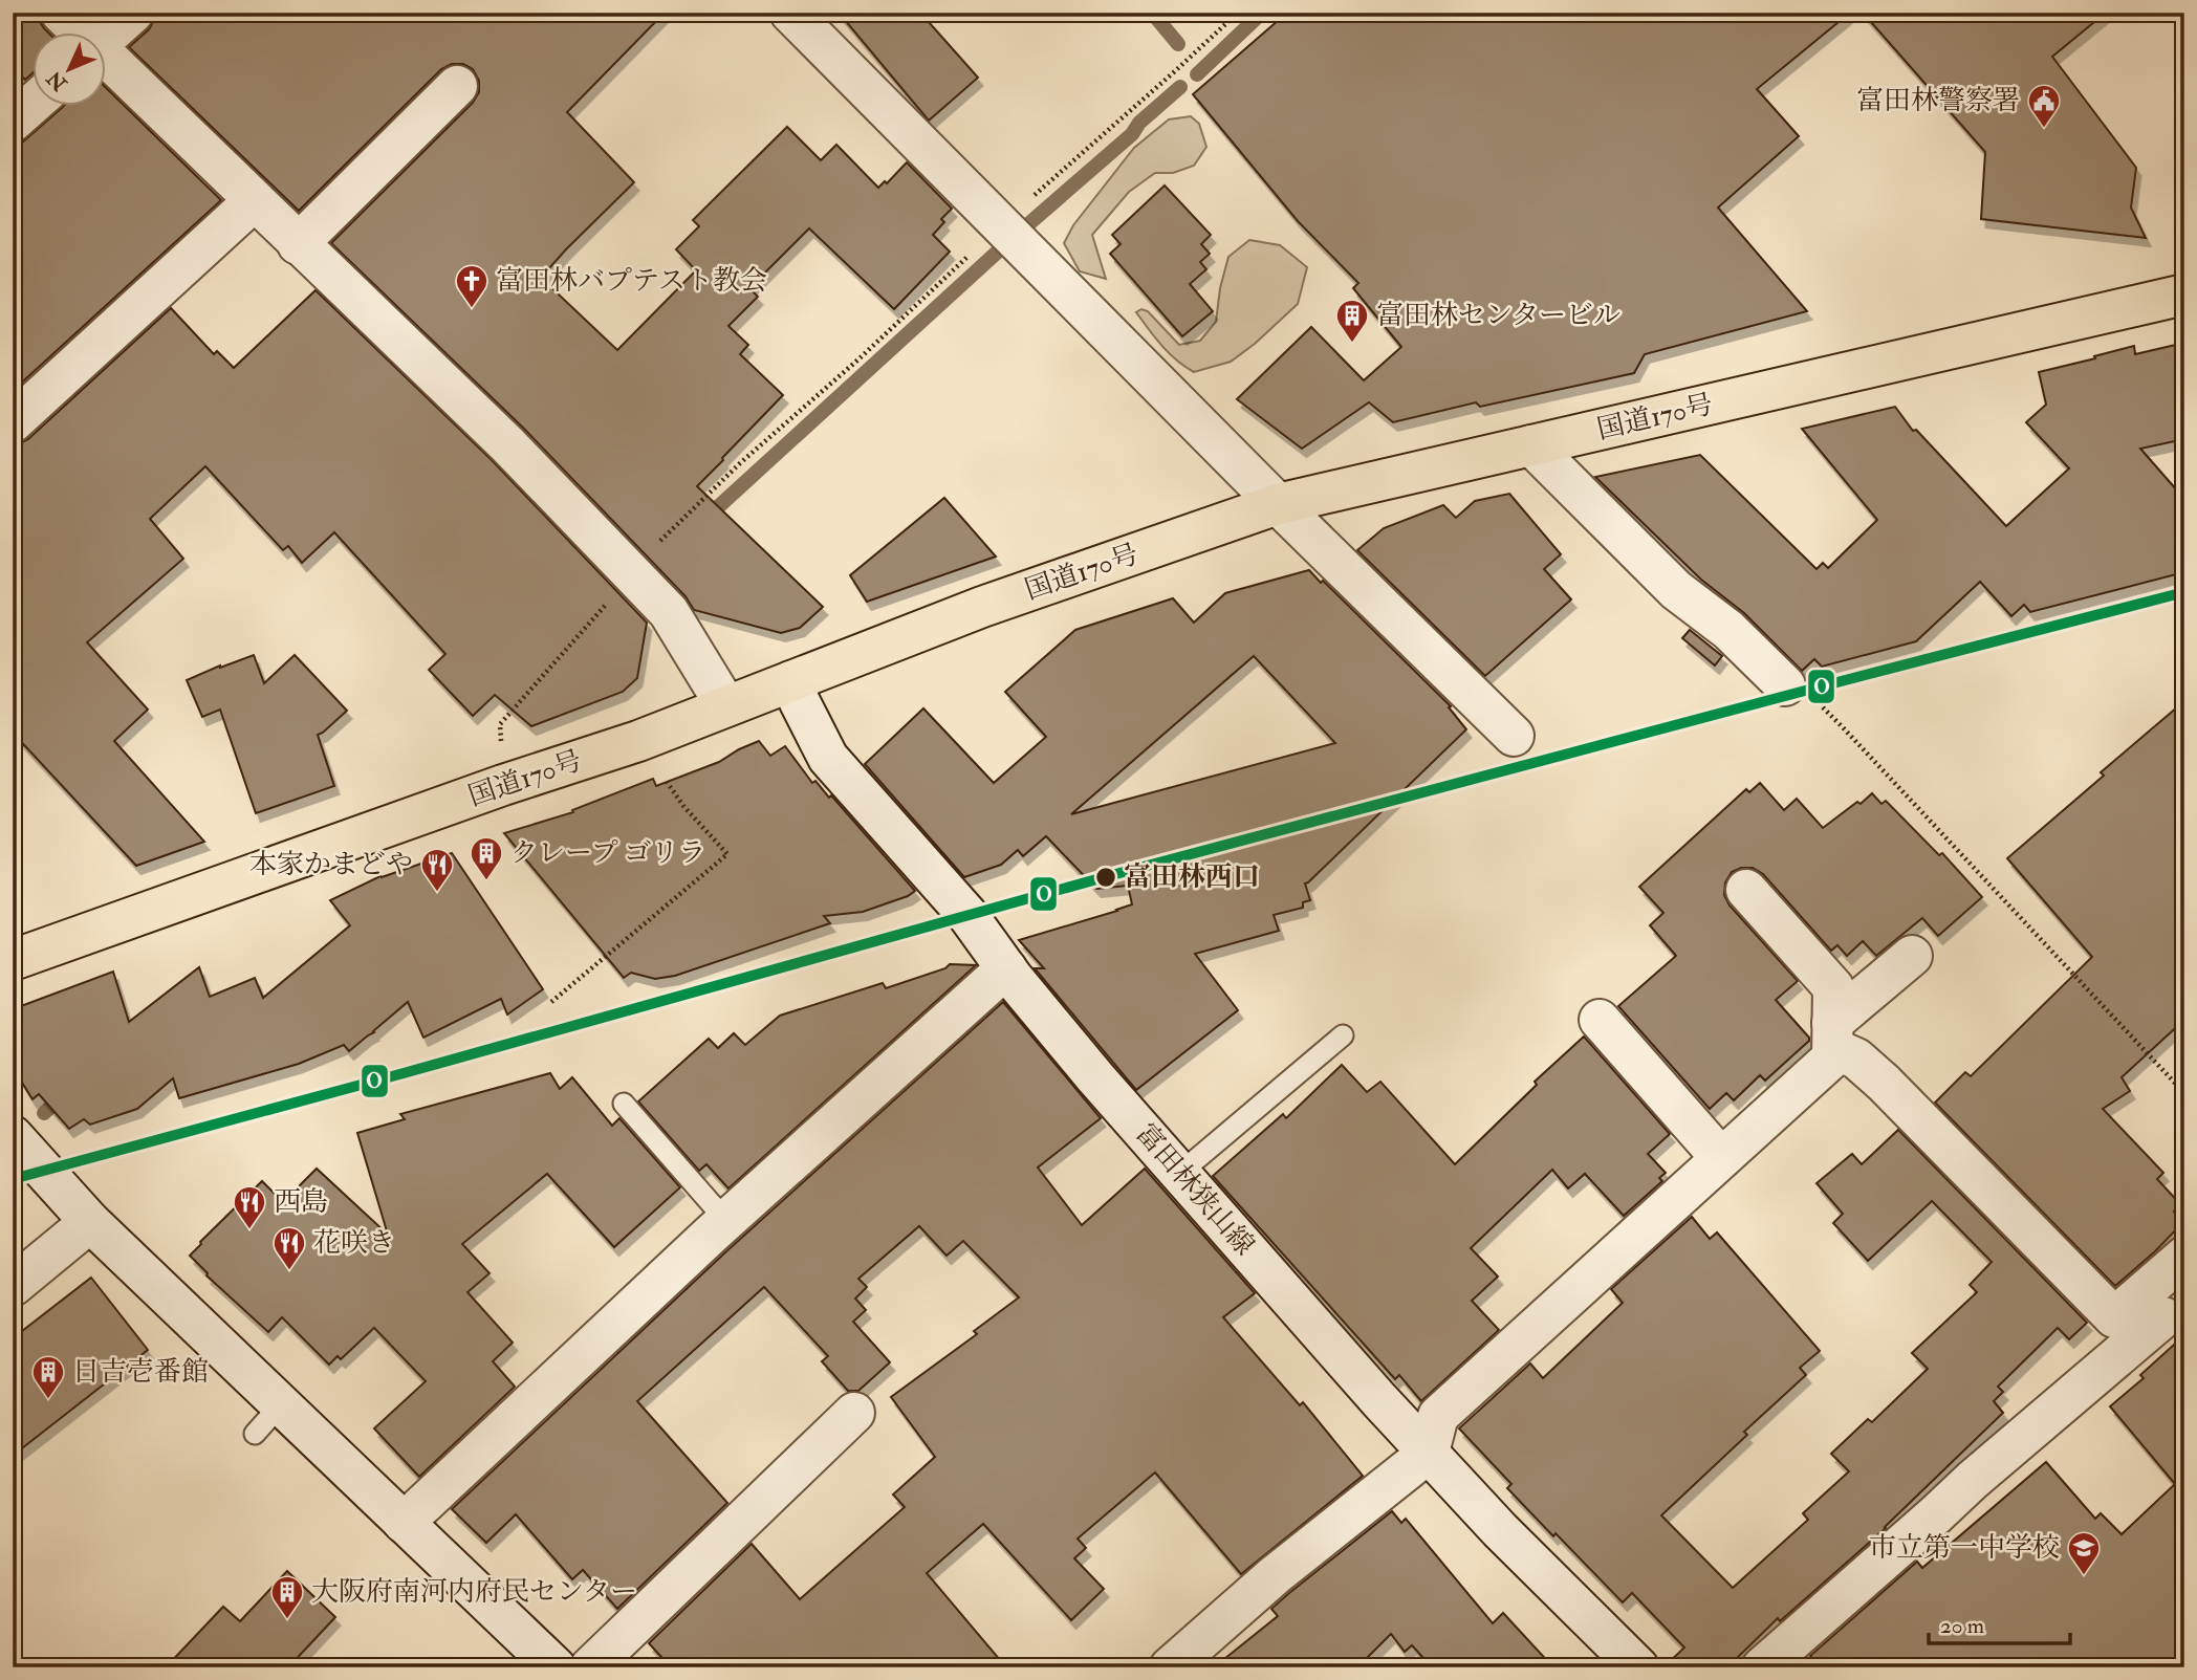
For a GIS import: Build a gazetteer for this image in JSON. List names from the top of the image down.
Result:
{
  "streets": {
    "highway": ["国道170号"],
    "street": ["富田林狭山線"]
  },
  "crossings": [
    ["国道170号", "富田林狭山線"]
  ],
  "places": {
    "public building": ["富田林警察署"],
    "church": ["富田林バプテスト教会"],
    "building": [
      "富田林センタービル",
      "クレープ ゴリラ",
      "日吉壱番館",
      "大阪府南河内府民センター"
    ],
    "other": ["富田林西口"],
    "restaurant": ["本家かまどや", "西島", "花咲き"],
    "school or university": ["市立第一中学校"]
  },
  "lines": ["transit line O"],
  "scale_bar": "20 m",
  "north": "bottom left"
}
